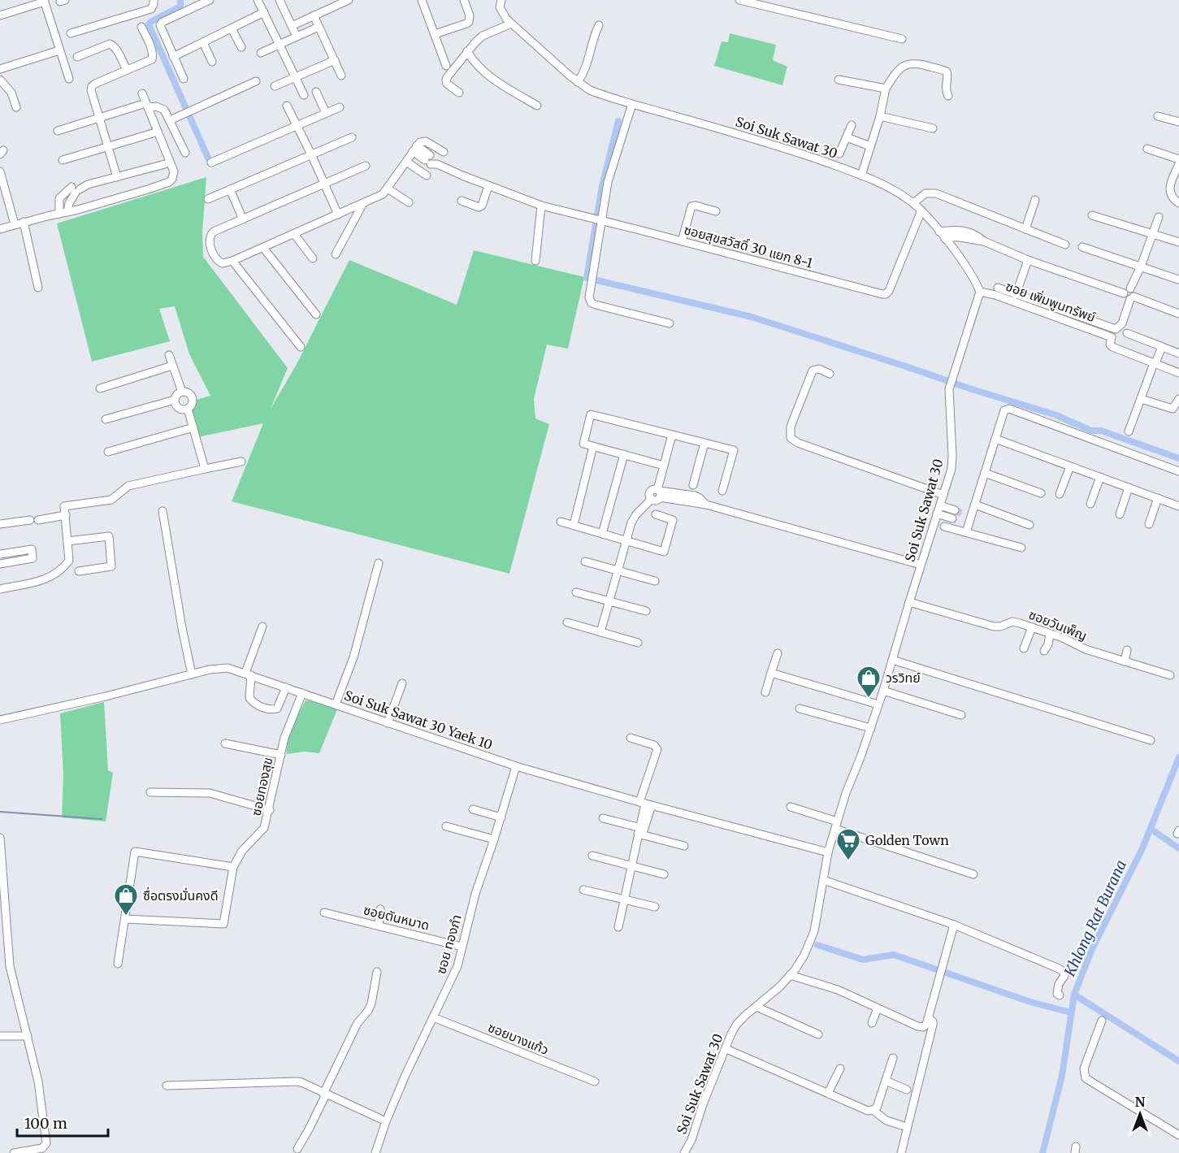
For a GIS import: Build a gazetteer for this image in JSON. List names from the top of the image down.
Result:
{
  "streets": {
    "street": [
      "Soi Suk Sawat 30",
      "ซอยสุขสวัสดิ์ 30 แยก 8-1",
      "ซอย เพิ่มพูนทรัพย์",
      "ซอยวันเพ็ญ",
      "Soi Suk Sawat 30 Yaek 10",
      "ซอยทองสุข",
      "ซอยตันหมาด",
      "ซอย ทองภํา",
      "ซอยบางแก้ว"
    ]
  },
  "crossings": [
    ["Soi Suk Sawat 30", "ซอยสุขสวัสดิ์ 30 แยก 8-1"],
    ["Soi Suk Sawat 30", "ซอย เพิ่มพูนทรัพย์"],
    ["Soi Suk Sawat 30", "ซอยวันเพ็ญ"],
    ["Soi Suk Sawat 30", "Soi Suk Sawat 30 Yaek 10"],
    ["Soi Suk Sawat 30 Yaek 10", "ซอยทองสุข"],
    ["Soi Suk Sawat 30 Yaek 10", "ซอย ทองภํา"],
    ["ซอยตันหมาด", "ซอย ทองภํา"],
    ["ซอย ทองภํา", "ซอยบางแก้ว"]
  ],
  "water": ["Khlong Rat Burana"],
  "places": {
    "shop": ["วรวิทย์", "ซื่อตรงมั่นคงดี"],
    "supermarket": ["Golden Town"]
  },
  "scale_bar": "100 m",
  "north": "top"
}
